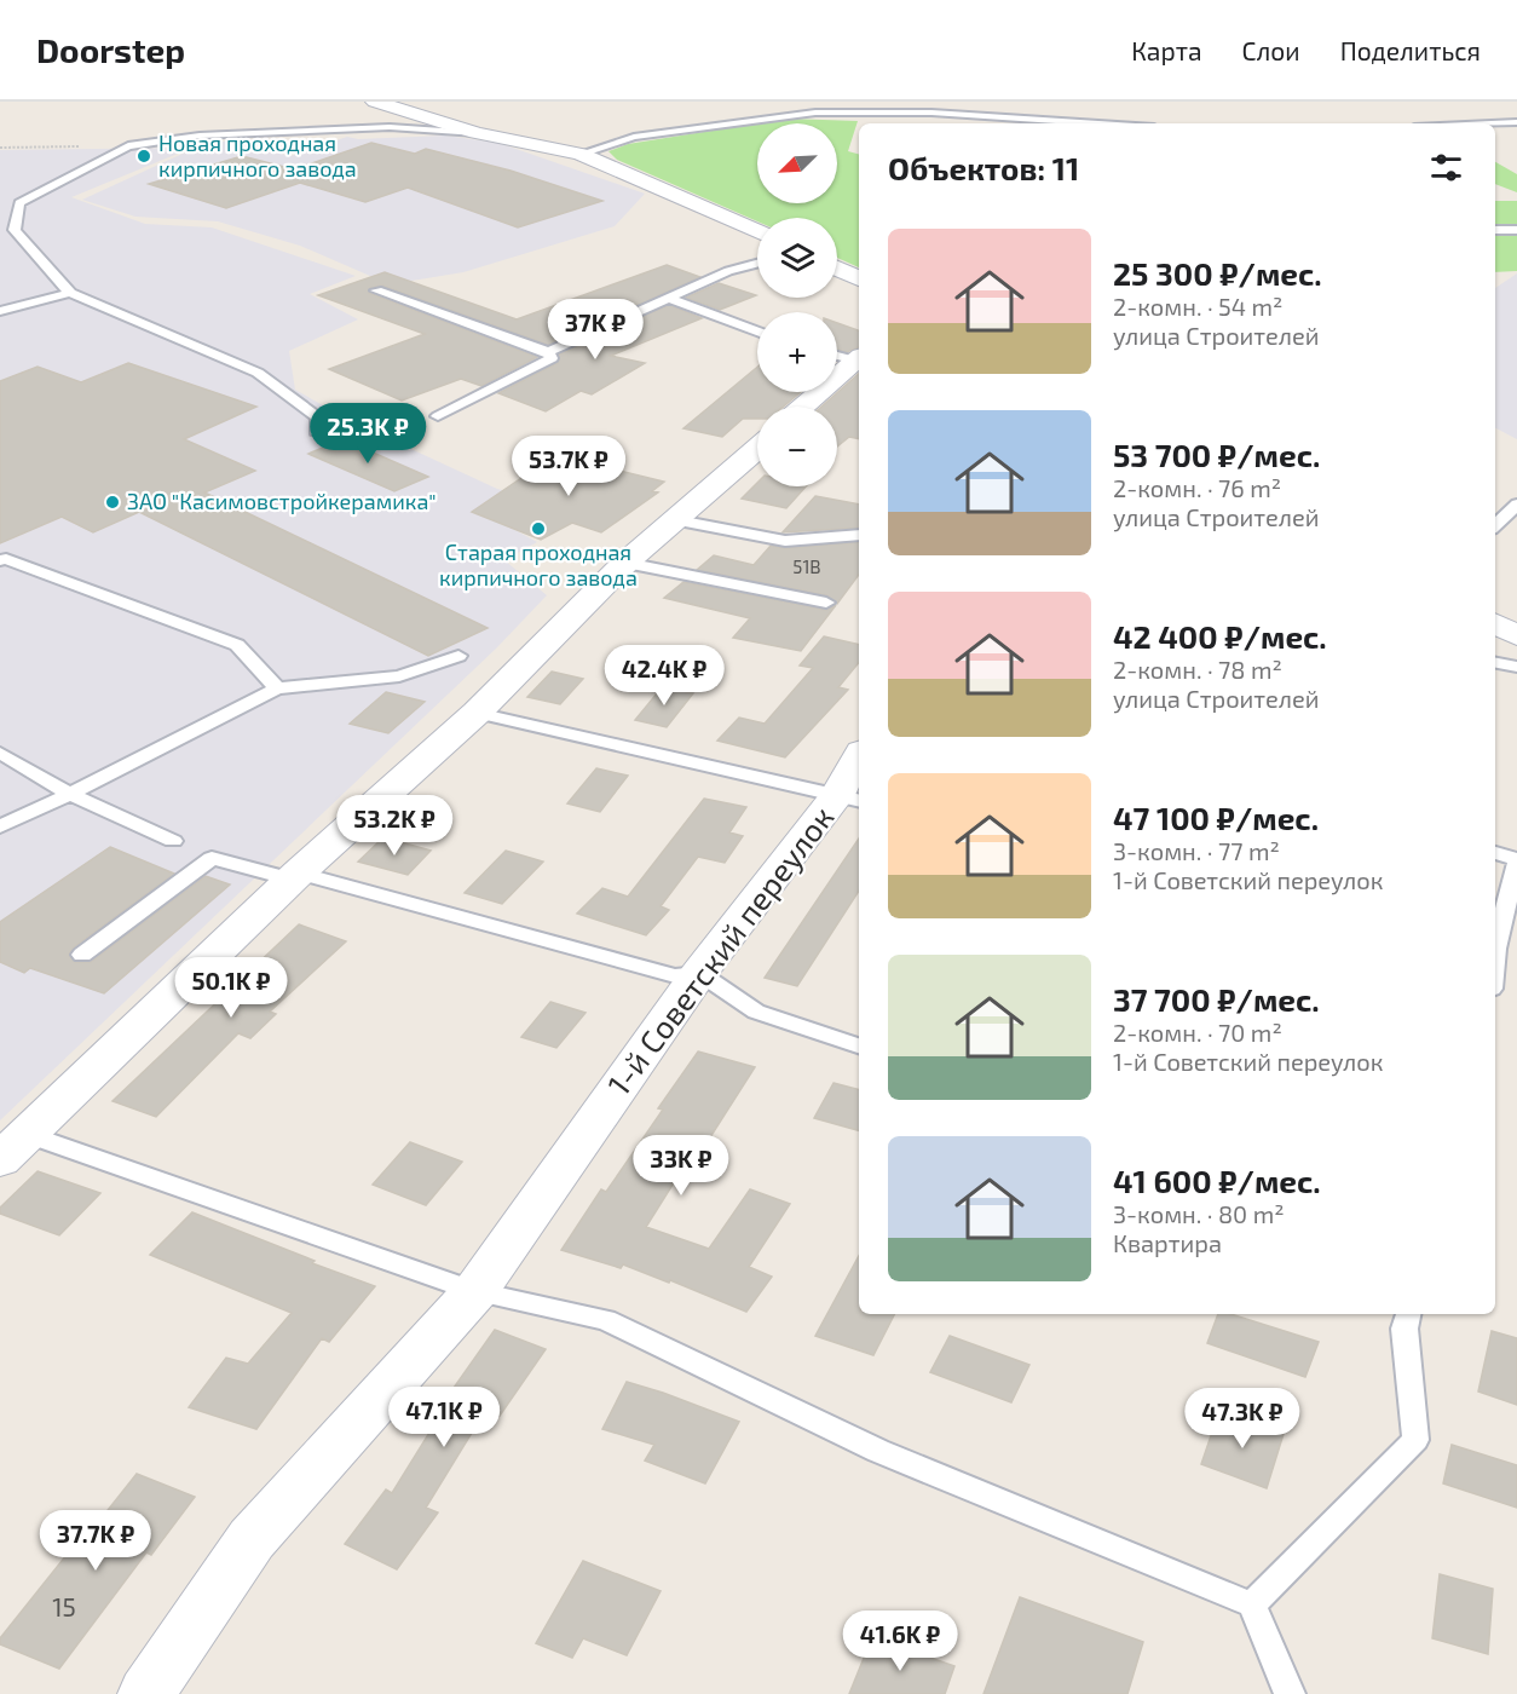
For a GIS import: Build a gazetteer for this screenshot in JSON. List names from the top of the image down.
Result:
{
  "streets": {
    "street": ["1-й Советский переулок"]
  },
  "places": ["Новая проходная кирпичного завода", "ЗАО \"Касимовстройкерамика\"", "Старая проходная кирпичного завода"],
  "house_numbers": ["51В", "15"],
  "north": "bottom left",
  "page": {
    "header": "Doorstep",
    "nav": ["Карта", "Слои", "Поделиться"],
    "map_buttons": ["+", "−"],
    "heading": "Объектов: 11",
    "list": [
      {
        "name": "25 300 ₽/мес.",
        "note": "2-комн. · 54 m² · улица Строителей"
      },
      {
        "name": "53 700 ₽/мес.",
        "note": "2-комн. · 76 m² · улица Строителей"
      },
      {
        "name": "42 400 ₽/мес.",
        "note": "2-комн. · 78 m² · улица Строителей"
      },
      {
        "name": "47 100 ₽/мес.",
        "note": "3-комн. · 77 m² · 1-й Советский переулок"
      },
      {
        "name": "37 700 ₽/мес.",
        "note": "2-комн. · 70 m² · 1-й Советский переулок"
      },
      {
        "name": "41 600 ₽/мес.",
        "note": "3-комн. · 80 m² · Квартира"
      }
    ],
    "price": [
      "37K ₽",
      "25.3K ₽",
      "53.7K ₽",
      "42.4K ₽",
      "53.2K ₽",
      "50.1K ₽",
      "33K ₽",
      "47.1K ₽",
      "47.3K ₽",
      "37.7K ₽",
      "41.6K ₽"
    ]
  }
}
